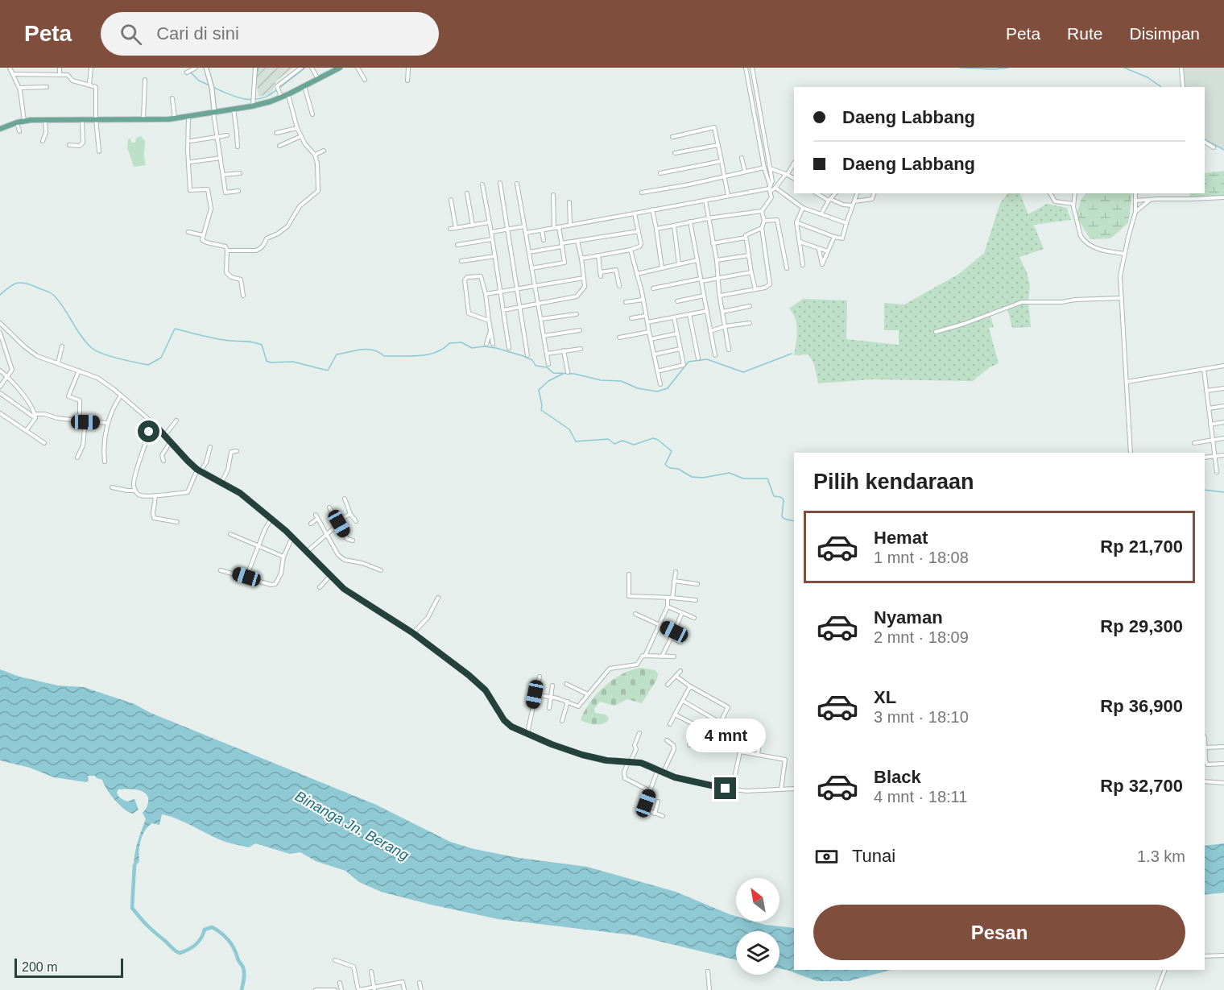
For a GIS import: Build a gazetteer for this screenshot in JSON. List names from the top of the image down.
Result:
{
  "water": ["Binanga Jn. Berang"],
  "scale_bar": "200 m",
  "north": "top left",
  "page": {
    "header": "Peta",
    "search": "Cari di sini",
    "nav": ["Peta", "Rute", "Disimpan"],
    "banner": ["Daeng Labbang", "Daeng Labbang"],
    "heading": "Pilih kendaraan",
    "list": [
      {
        "name": "Hemat",
        "note": "1 mnt · 18:08",
        "value": "Rp 21,700"
      },
      {
        "name": "Nyaman",
        "note": "2 mnt · 18:09",
        "value": "Rp 29,300"
      },
      {
        "name": "XL",
        "note": "3 mnt · 18:10",
        "value": "Rp 36,900"
      },
      {
        "name": "Black",
        "note": "4 mnt · 18:11",
        "value": "Rp 32,700"
      }
    ],
    "bubble": "4 mnt",
    "pay": ["Tunai", "1.3 km"],
    "buttons": "Pesan",
    "scale": "200 m"
  }
}
